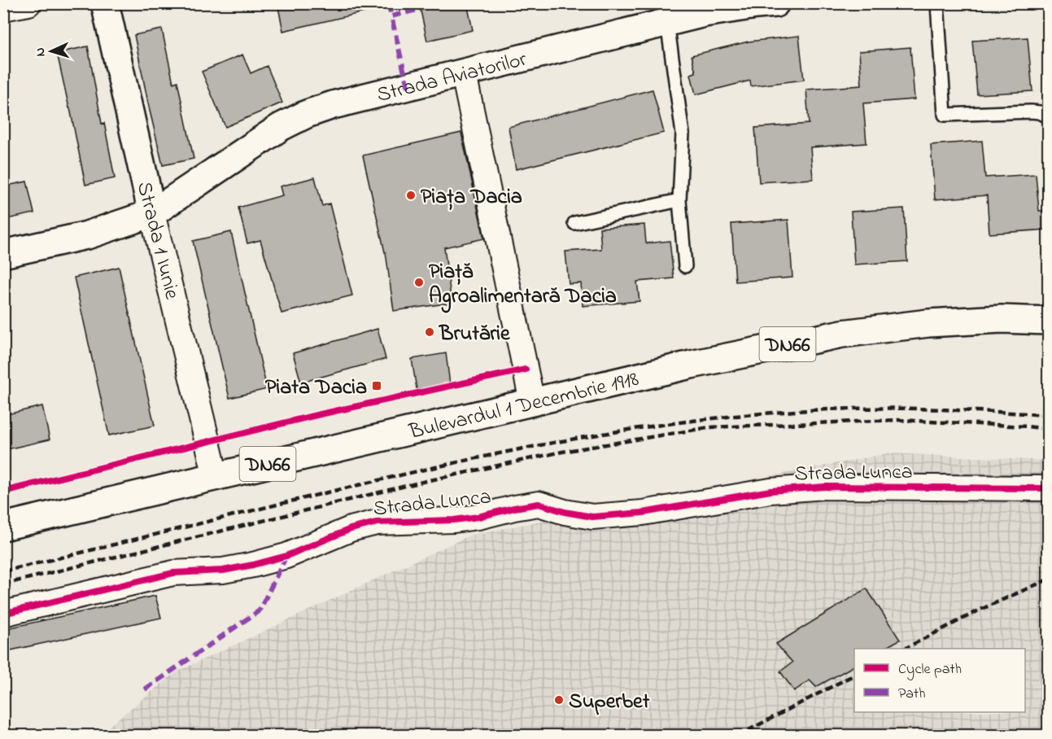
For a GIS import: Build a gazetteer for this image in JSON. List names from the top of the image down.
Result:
{
  "streets": {
    "main road": [
      "Strada Aviatorilor",
      "Strada 1 Iunie",
      "DN66",
      "Bulevardul 1 Decembrie 1918"
    ],
    "street": ["Strada Lunca"]
  },
  "crossings": [
    ["Strada Aviatorilor", "Strada 1 Iunie"],
    ["Strada 1 Iunie", "Bulevardul 1 Decembrie 1918"]
  ],
  "places": {
    "other": [
      "Piața Dacia",
      "Piață Agroalimentară Dacia",
      "Brutărie",
      "Superbet"
    ],
    "transit": ["Piata Dacia"]
  },
  "legend": ["Cycle path", "Path"],
  "north": "left"
}
